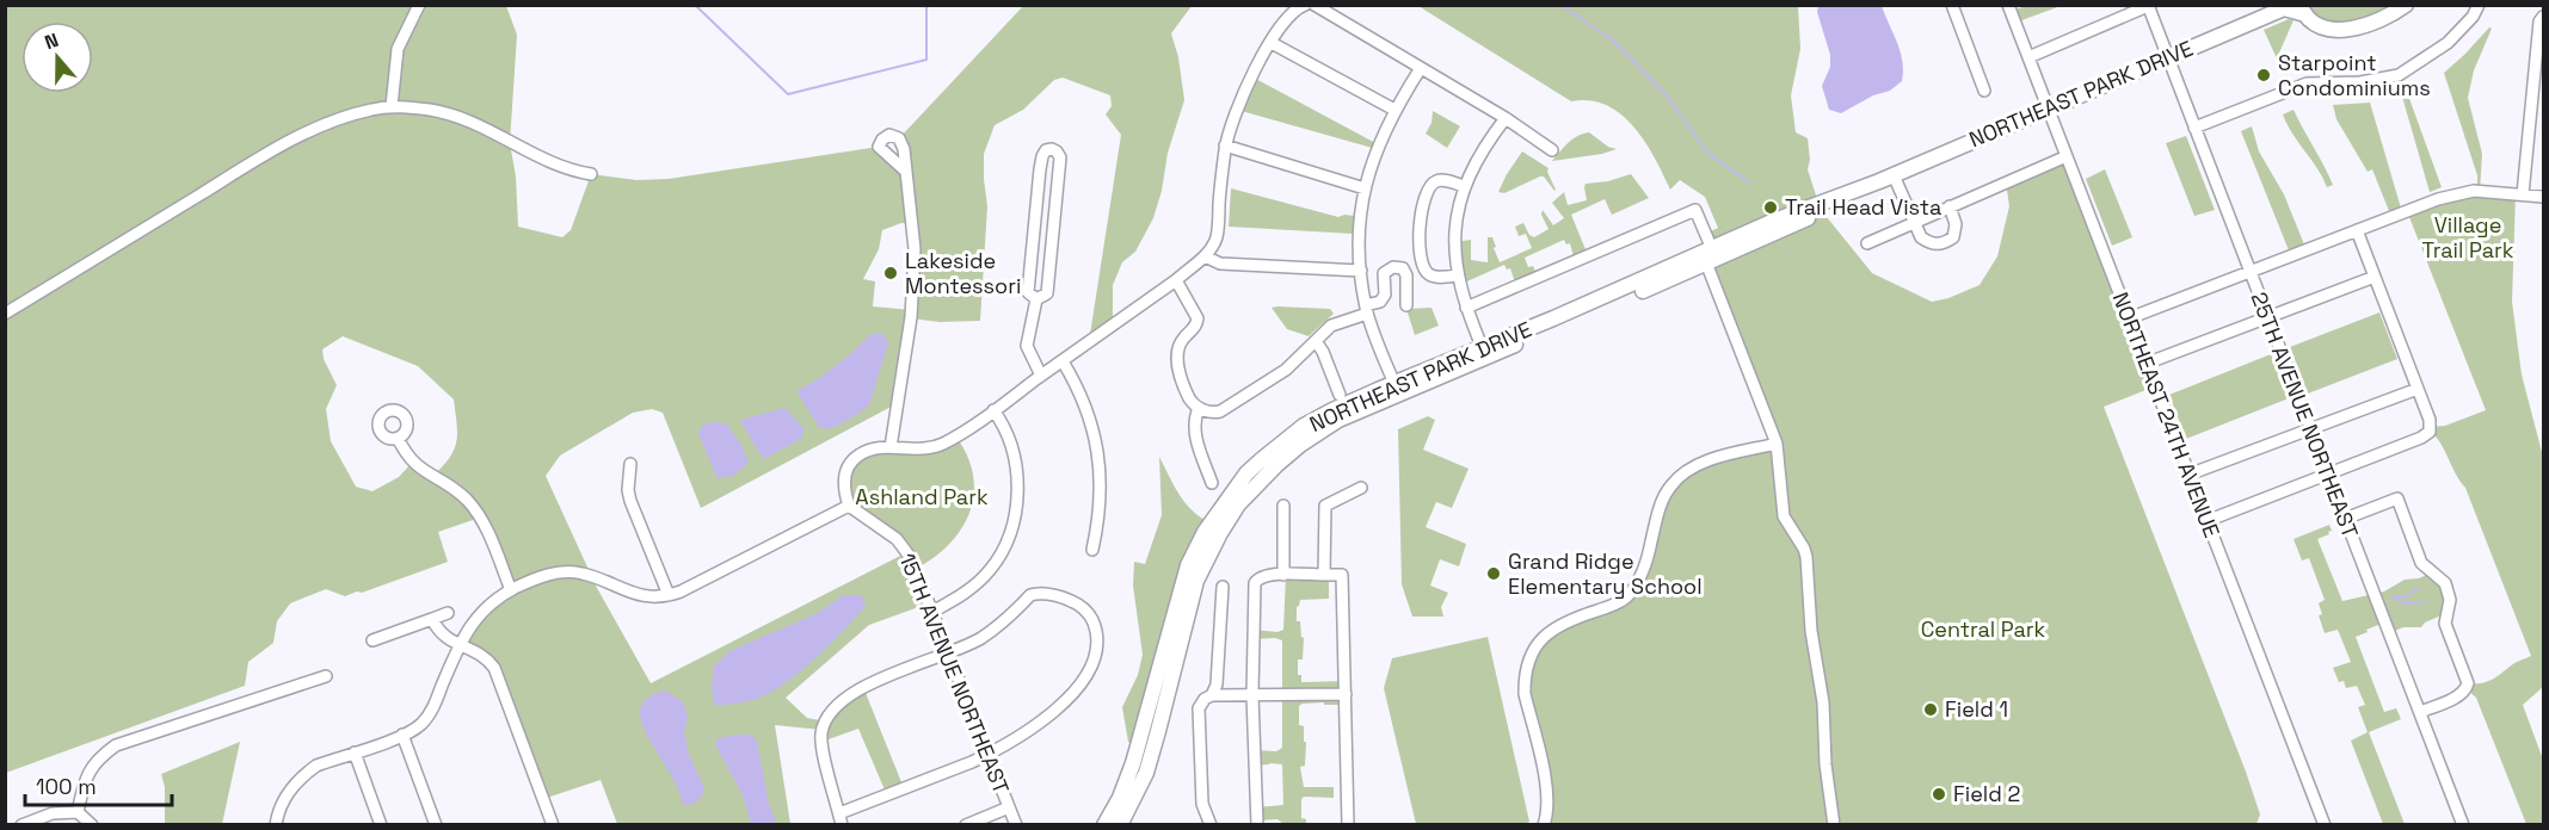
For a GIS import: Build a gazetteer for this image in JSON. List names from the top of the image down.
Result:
{
  "streets": {
    "street": [
      "NORTHEAST PARK DRIVE",
      "NORTHEAST 24TH AVENUE",
      "25TH AVENUE NORTHEAST",
      "15TH AVENUE NORTHEAST"
    ]
  },
  "crossings": [
    ["NORTHEAST PARK DRIVE", "NORTHEAST 24TH AVENUE"],
    ["NORTHEAST PARK DRIVE", "25TH AVENUE NORTHEAST"]
  ],
  "parks": ["Village Trail Park", "Ashland Park", "Central Park"],
  "places": [
    "Starpoint Condominiums",
    "Trail Head Vista",
    "Lakeside Montessori",
    "Grand Ridge Elementary School",
    "Field 1",
    "Field 2"
  ],
  "scale_bar": "100 m",
  "north": "top"
}
